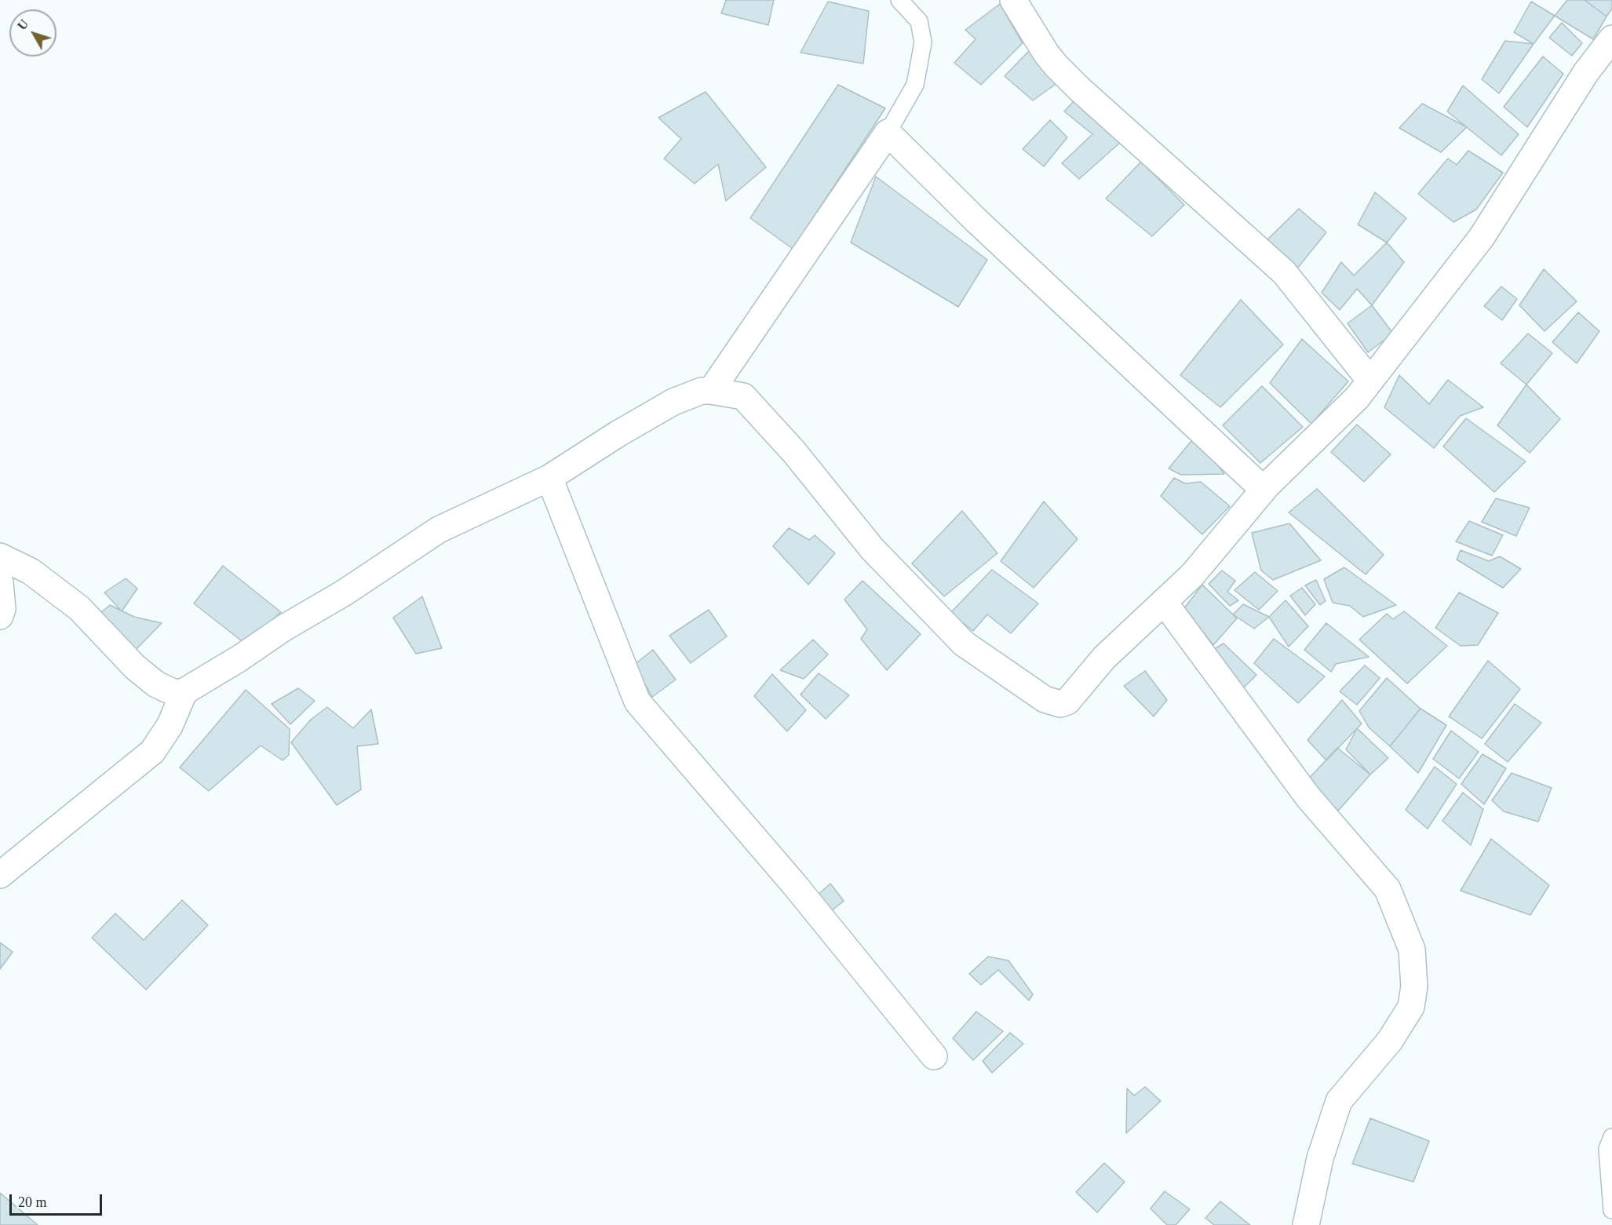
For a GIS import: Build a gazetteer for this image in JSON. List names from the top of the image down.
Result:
{
  "scale_bar": "20 m",
  "north": "top left"
}
